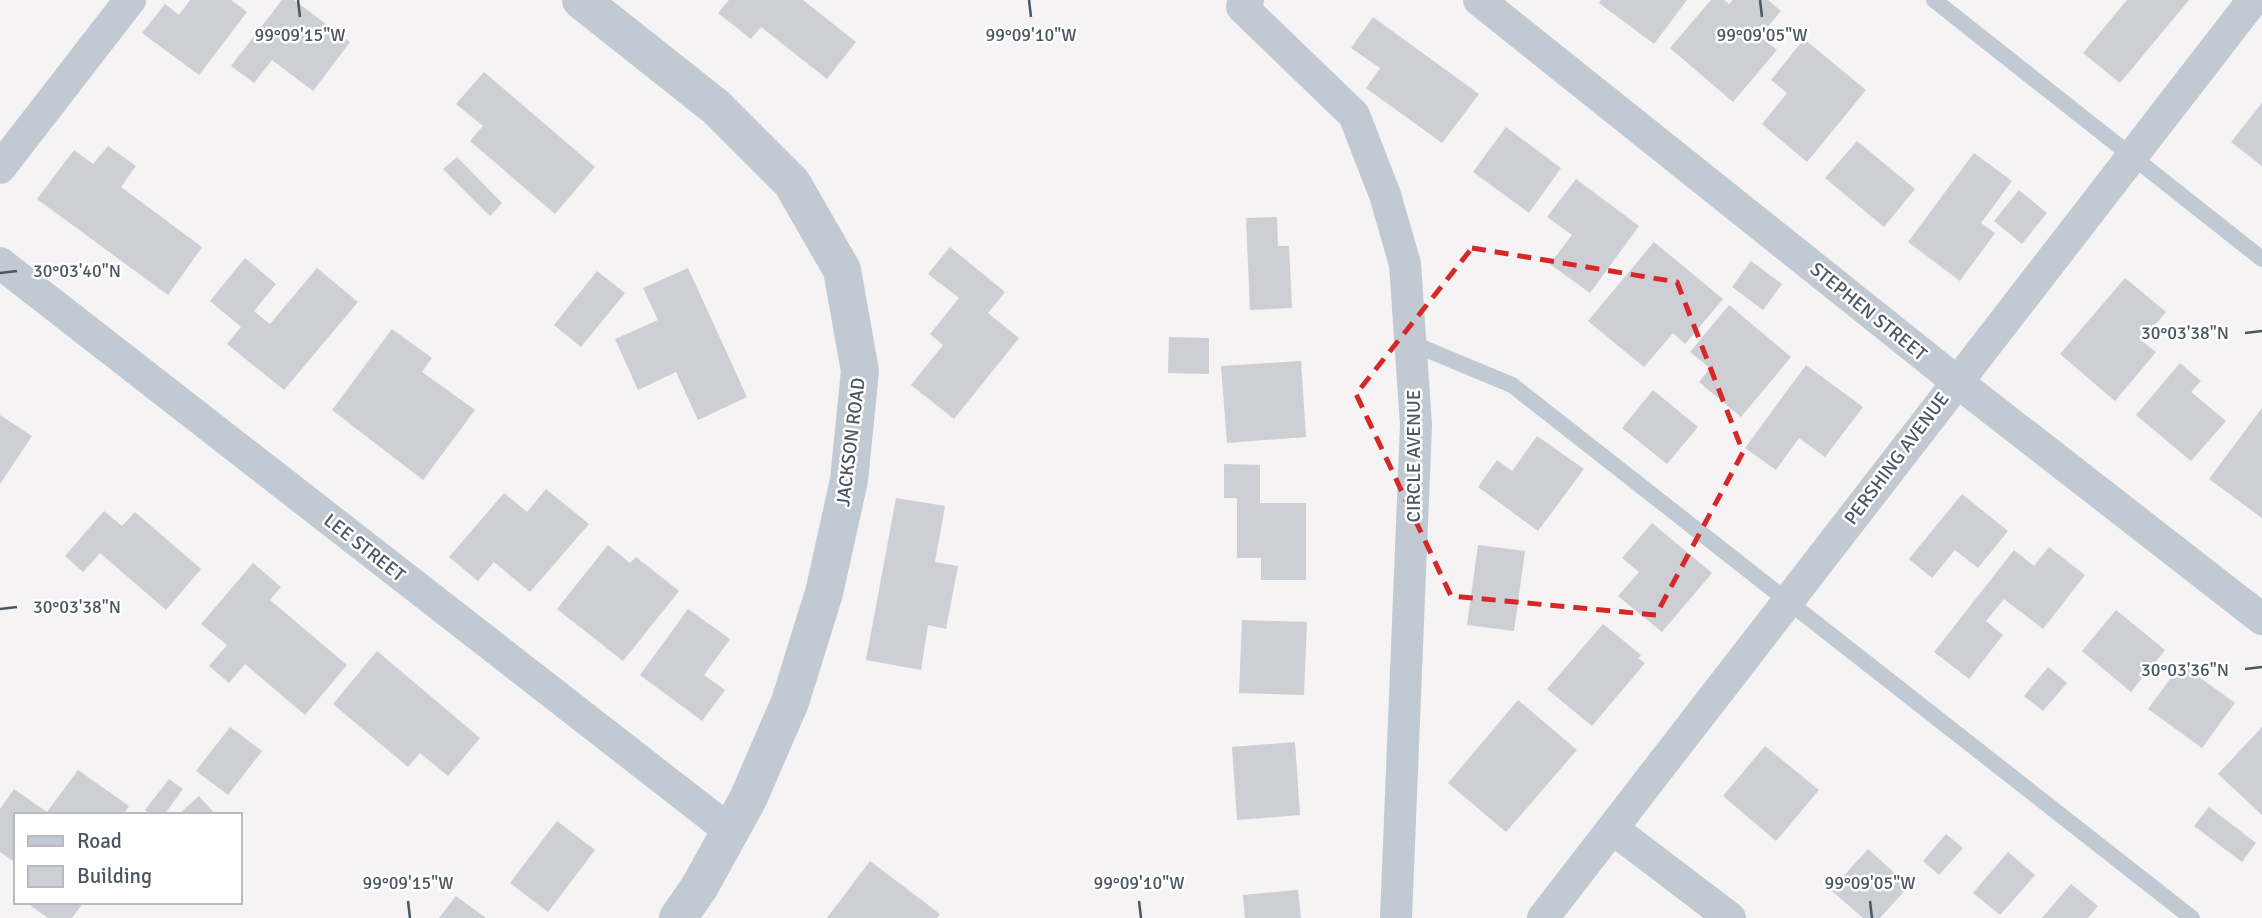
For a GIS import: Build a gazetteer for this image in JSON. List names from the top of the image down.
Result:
{
  "streets": {
    "street": [
      "STEPHEN STREET",
      "JACKSON ROAD",
      "CIRCLE AVENUE",
      "PERSHING AVENUE",
      "LEE STREET"
    ]
  },
  "crossings": [
    ["STEPHEN STREET", "PERSHING AVENUE"],
    ["JACKSON ROAD", "LEE STREET"]
  ],
  "legend": ["Road", "Building"],
  "coordinates": [
    "99°09'15\"W",
    "99°09'10\"W",
    "99°09'05\"W",
    "30°03'40\"N",
    "30°03'38\"N",
    "30°03'36\"N"
  ]
}
